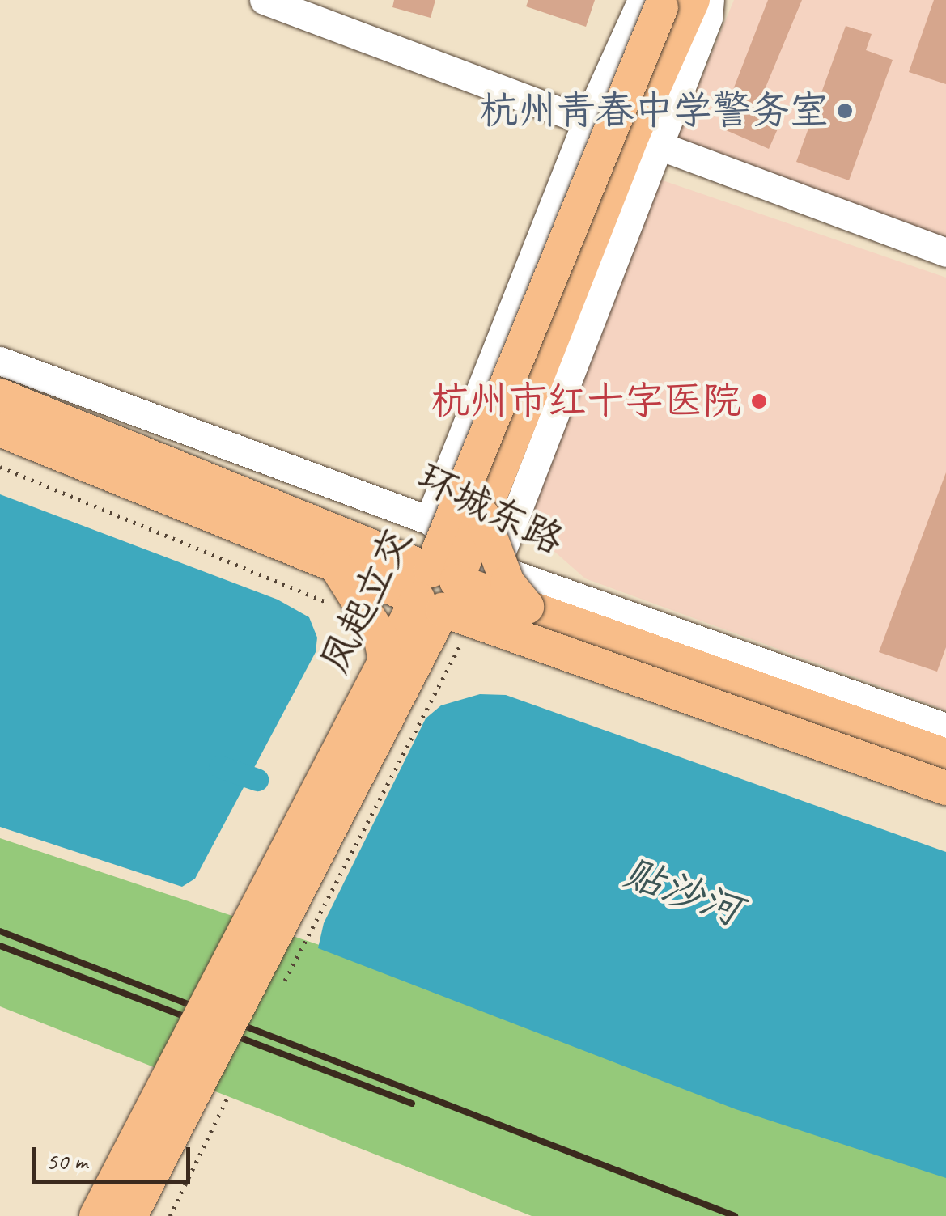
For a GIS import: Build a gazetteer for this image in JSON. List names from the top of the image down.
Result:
{
  "streets": {
    "main road": ["环城东路", "凤起立交"]
  },
  "crossings": [
    ["环城东路", "凤起立交"]
  ],
  "water": ["贴沙河"],
  "places": ["杭州青春中学警务室", "杭州市红十字医院"],
  "scale_bar": "50 m"
}
